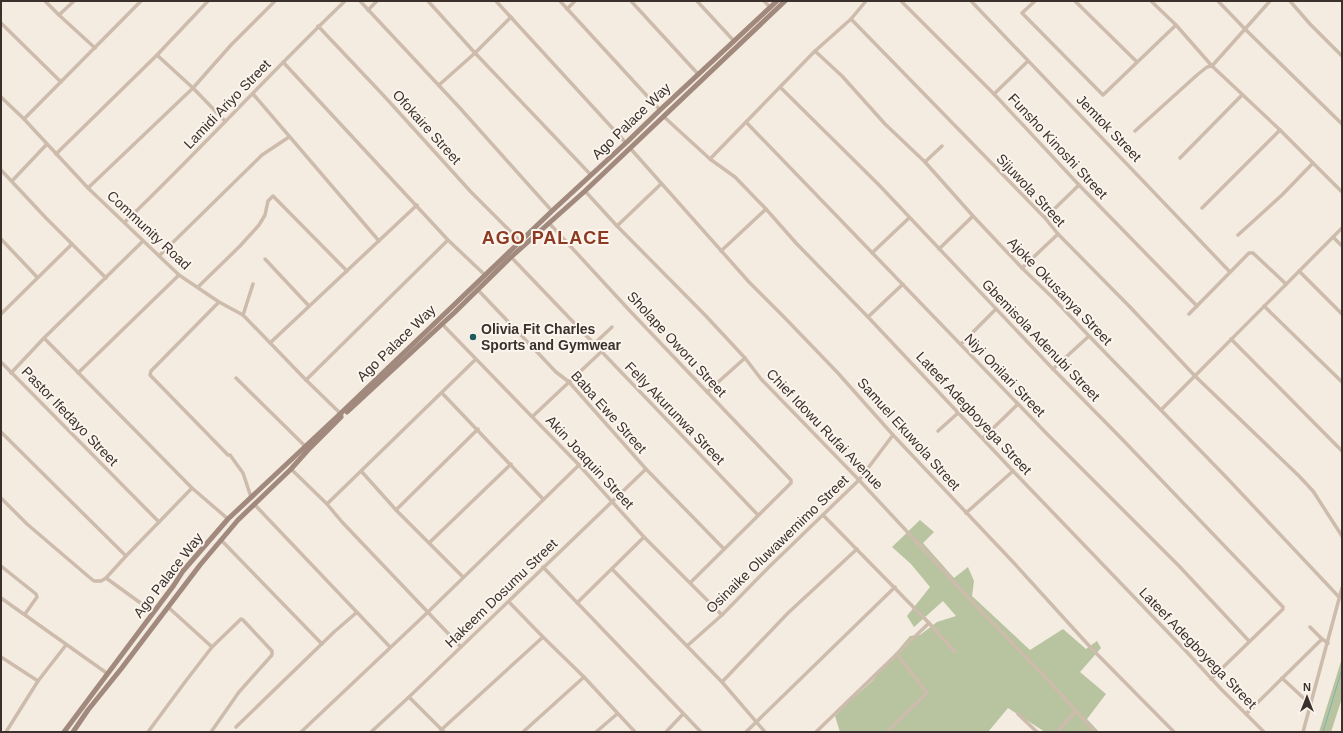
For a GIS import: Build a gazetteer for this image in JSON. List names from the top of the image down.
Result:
{
  "streets": {
    "main road": ["Ago Palace Way"],
    "street": [
      "Lamidi Ariyo Street",
      "Ofokaire Street",
      "Jemtok Street",
      "Funsho Kinoshi Street",
      "Sijuwola Street",
      "Community Road",
      "Ajoke Okusanya Street",
      "Gbemisola Adenubi Street",
      "Sholape Oworu Street",
      "Niyi Onilari Street",
      "Baba Ewe Street",
      "Felly Akurunwa Street",
      "Lateef Adegboyega Street",
      "Pastor Ifedayo Street",
      "Chief Idowu Rufai Avenue",
      "Samuel Ekuwola Street",
      "Akin Joaquin Street",
      "Osinaike Oluwawemimo Street",
      "Hakeem Dosumu Street"
    ]
  },
  "crossings": [
    ["Lamidi Ariyo Street", "Ofokaire Street"],
    ["Lamidi Ariyo Street", "Community Road"],
    ["Ago Palace Way", "Ofokaire Street"],
    ["Ago Palace Way", "Community Road"],
    ["Ago Palace Way", "Sholape Oworu Street"],
    ["Ago Palace Way", "Baba Ewe Street"],
    ["Ago Palace Way", "Felly Akurunwa Street"],
    ["Ago Palace Way", "Lateef Adegboyega Street"],
    ["Ago Palace Way", "Chief Idowu Rufai Avenue"],
    ["Ago Palace Way", "Samuel Ekuwola Street"],
    ["Ago Palace Way", "Akin Joaquin Street"],
    ["Community Road", "Pastor Ifedayo Street"],
    ["Gbemisola Adenubi Street", "Niyi Onilari Street"],
    ["Sholape Oworu Street", "Felly Akurunwa Street"],
    ["Baba Ewe Street", "Hakeem Dosumu Street"],
    ["Chief Idowu Rufai Avenue", "Osinaike Oluwawemimo Street"],
    ["Samuel Ekuwola Street", "Osinaike Oluwawemimo Street"],
    ["Akin Joaquin Street", "Osinaike Oluwawemimo Street"],
    ["Akin Joaquin Street", "Hakeem Dosumu Street"]
  ],
  "districts": ["AGO PALACE"],
  "places": ["Olivia Fit Charles Sports and Gymwear"],
  "north": "top"
}
